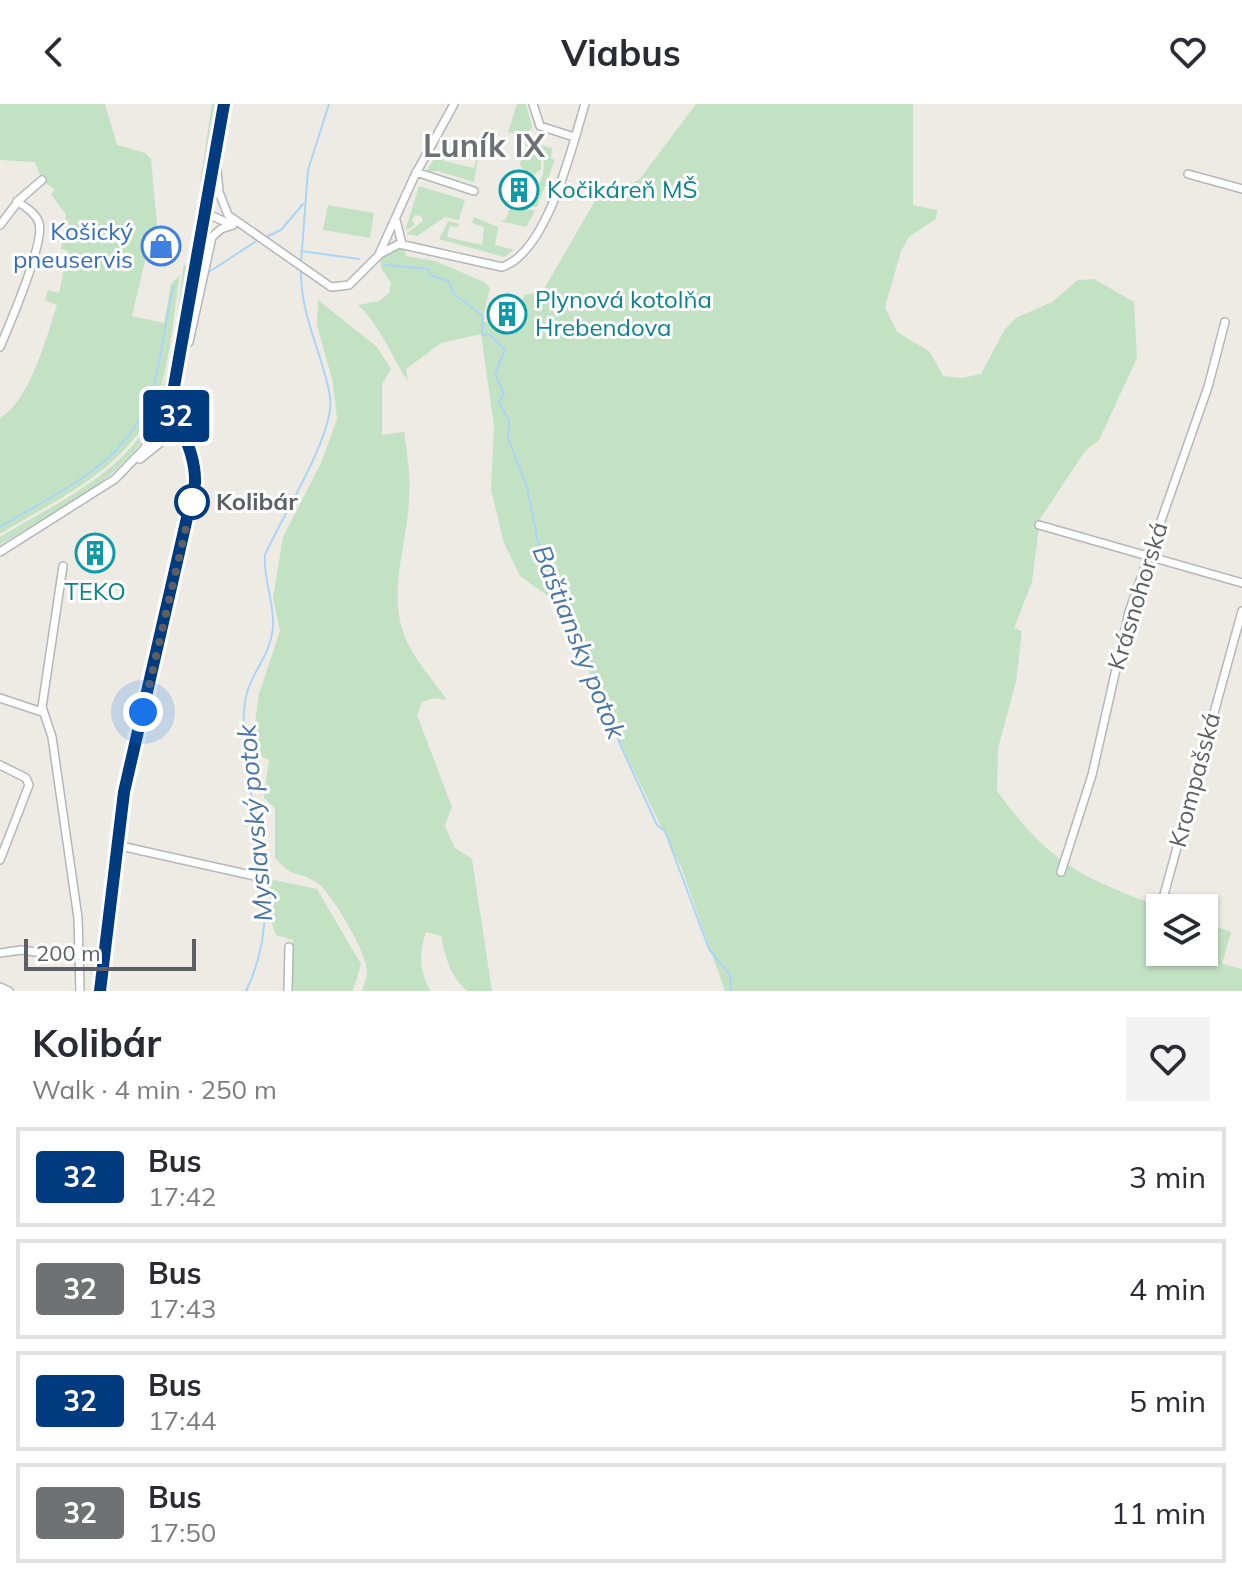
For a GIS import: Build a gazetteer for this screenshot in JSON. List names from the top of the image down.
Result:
{
  "streets": {
    "street": ["Krásnohorská", "Krompašská"]
  },
  "districts": ["Luník IX"],
  "water": ["Baštiansky potok", "Myslavský potok"],
  "places": {
    "building": ["Kočikáreň MŠ", "Plynová kotolňa Hrebendova", "TEKO"],
    "shop": ["Košický pneuservis"],
    "other": ["Kolibár"]
  },
  "lines": ["bus line 32"],
  "scale_bar": "200 m",
  "page": {
    "header": "Viabus",
    "on_map": "32",
    "scale": "200 m",
    "heading": ["Kolibár", "Walk · 4 min · 250 m"],
    "list": [
      {
        "mark": "32",
        "name": "Bus",
        "note": "17:42",
        "value": "3 min"
      },
      {
        "mark": "32",
        "name": "Bus",
        "note": "17:43",
        "value": "4 min"
      },
      {
        "mark": "32",
        "name": "Bus",
        "note": "17:44",
        "value": "5 min"
      },
      {
        "mark": "32",
        "name": "Bus",
        "note": "17:50",
        "value": "11 min"
      }
    ]
  }
}
